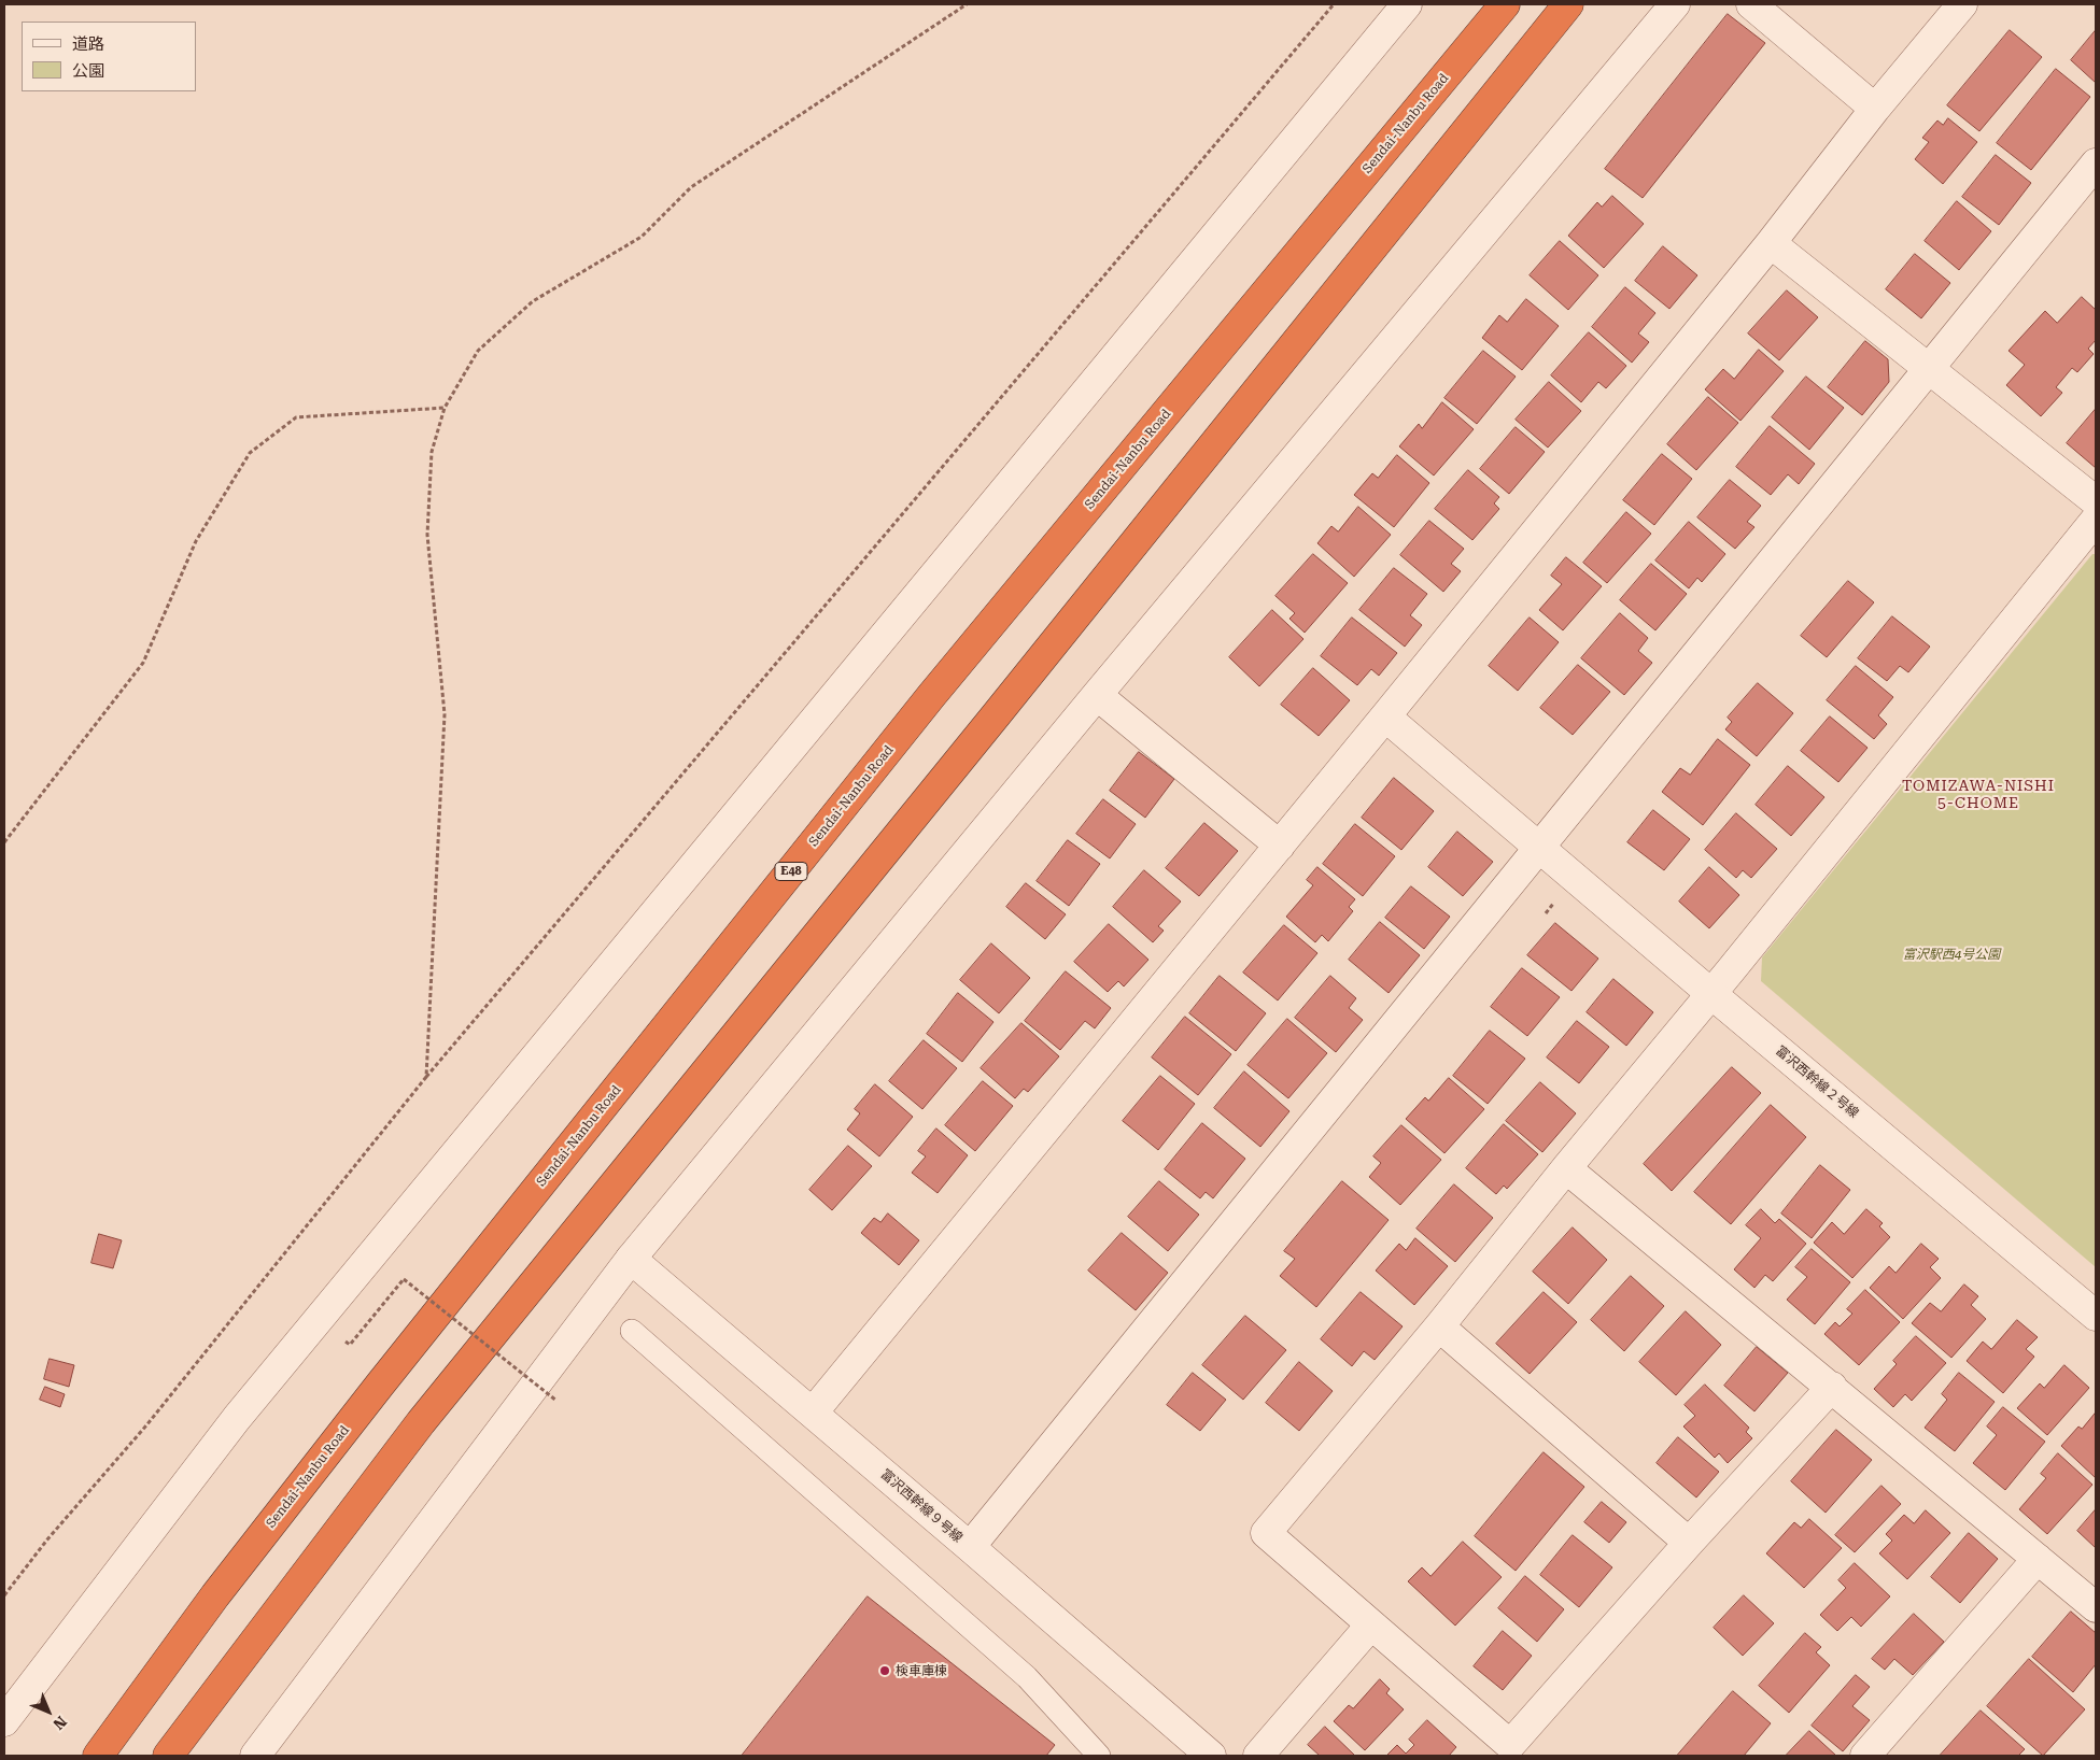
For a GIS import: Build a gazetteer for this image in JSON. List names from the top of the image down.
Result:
{
  "streets": {
    "highway": ["Sendai-Nanbu Road", "E48"],
    "street": ["富沢西幹線２号線", "富沢西幹線９号線"]
  },
  "districts": ["TOMIZAWA-NISHI 5-CHOME"],
  "parks": ["富沢駅西4号公園"],
  "places": ["検車庫棟"],
  "legend": ["道路", "公園"],
  "north": "bottom right"
}
